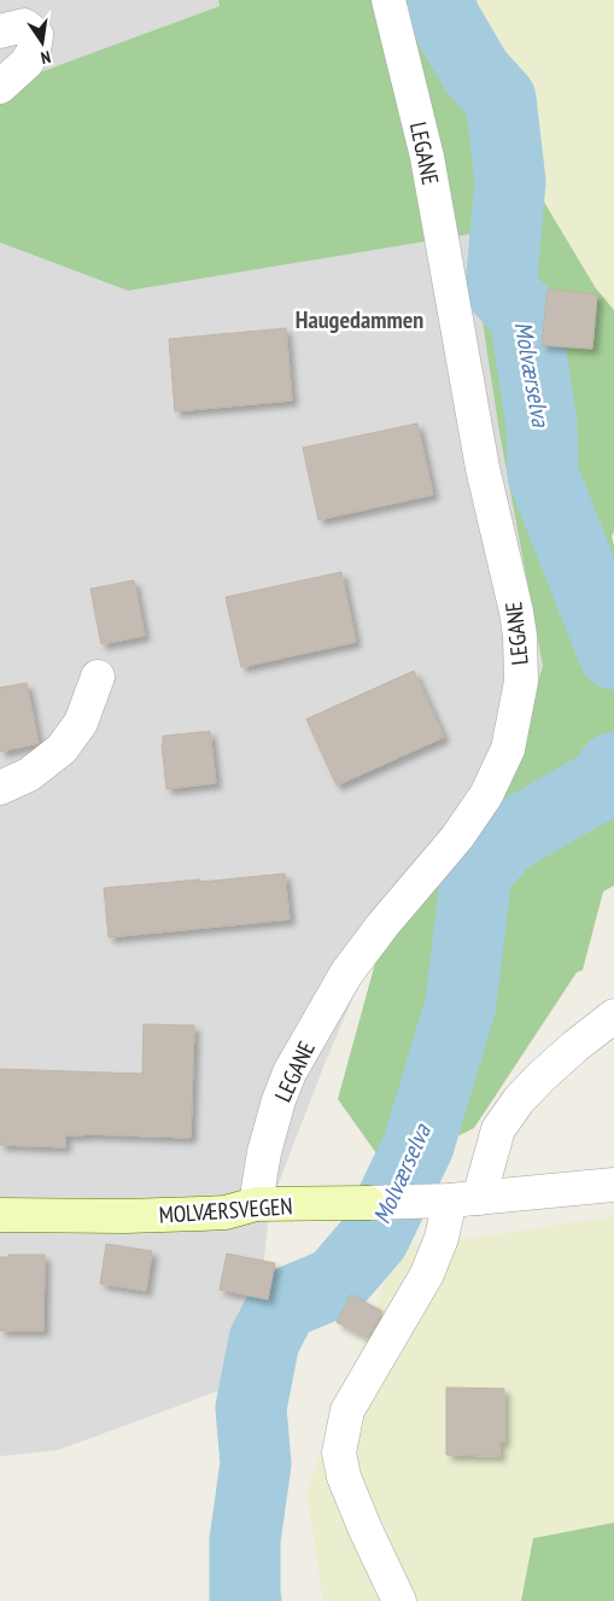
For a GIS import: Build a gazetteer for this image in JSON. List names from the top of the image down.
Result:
{
  "streets": {
    "street": ["LEGANE", "MOLVÆRSVEGEN"]
  },
  "crossings": [
    ["LEGANE", "MOLVÆRSVEGEN"]
  ],
  "districts": ["Haugedammen"],
  "water": ["Molværselva"],
  "north": "bottom"
}
